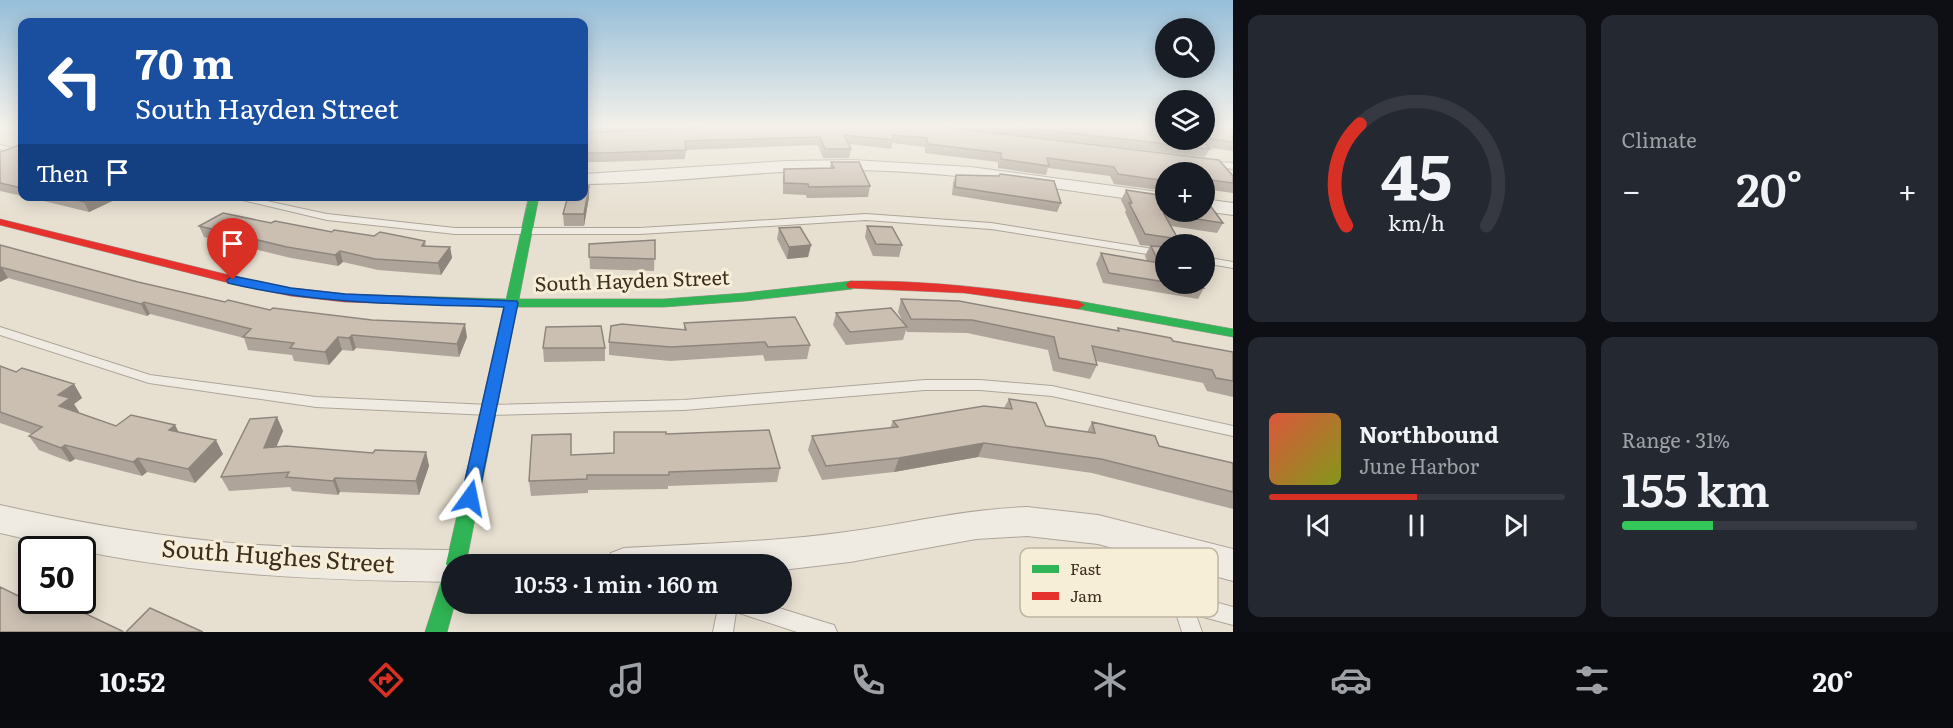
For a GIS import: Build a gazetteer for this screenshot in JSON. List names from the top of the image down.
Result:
{
  "streets": {
    "street": ["South Hayden Street", "South Hughes Street"]
  },
  "legend": ["Fast", "Jam"],
  "page": {
    "tile": [
      "Climate",
      ["Range · 31%", "155 km"]
    ],
    "map_buttons": ["+", "−"],
    "turn": ["70 m", "South Hayden Street"],
    "then": "Then",
    "heat": ["−", "20°", "+"],
    "song": ["Northbound", "June Harbor"],
    "limit": "50",
    "trip": "10:53 · 1 min · 160 m",
    "tabs": ["10:52", "20°"],
    "gauge": ["45", "km/h"]
  }
}
